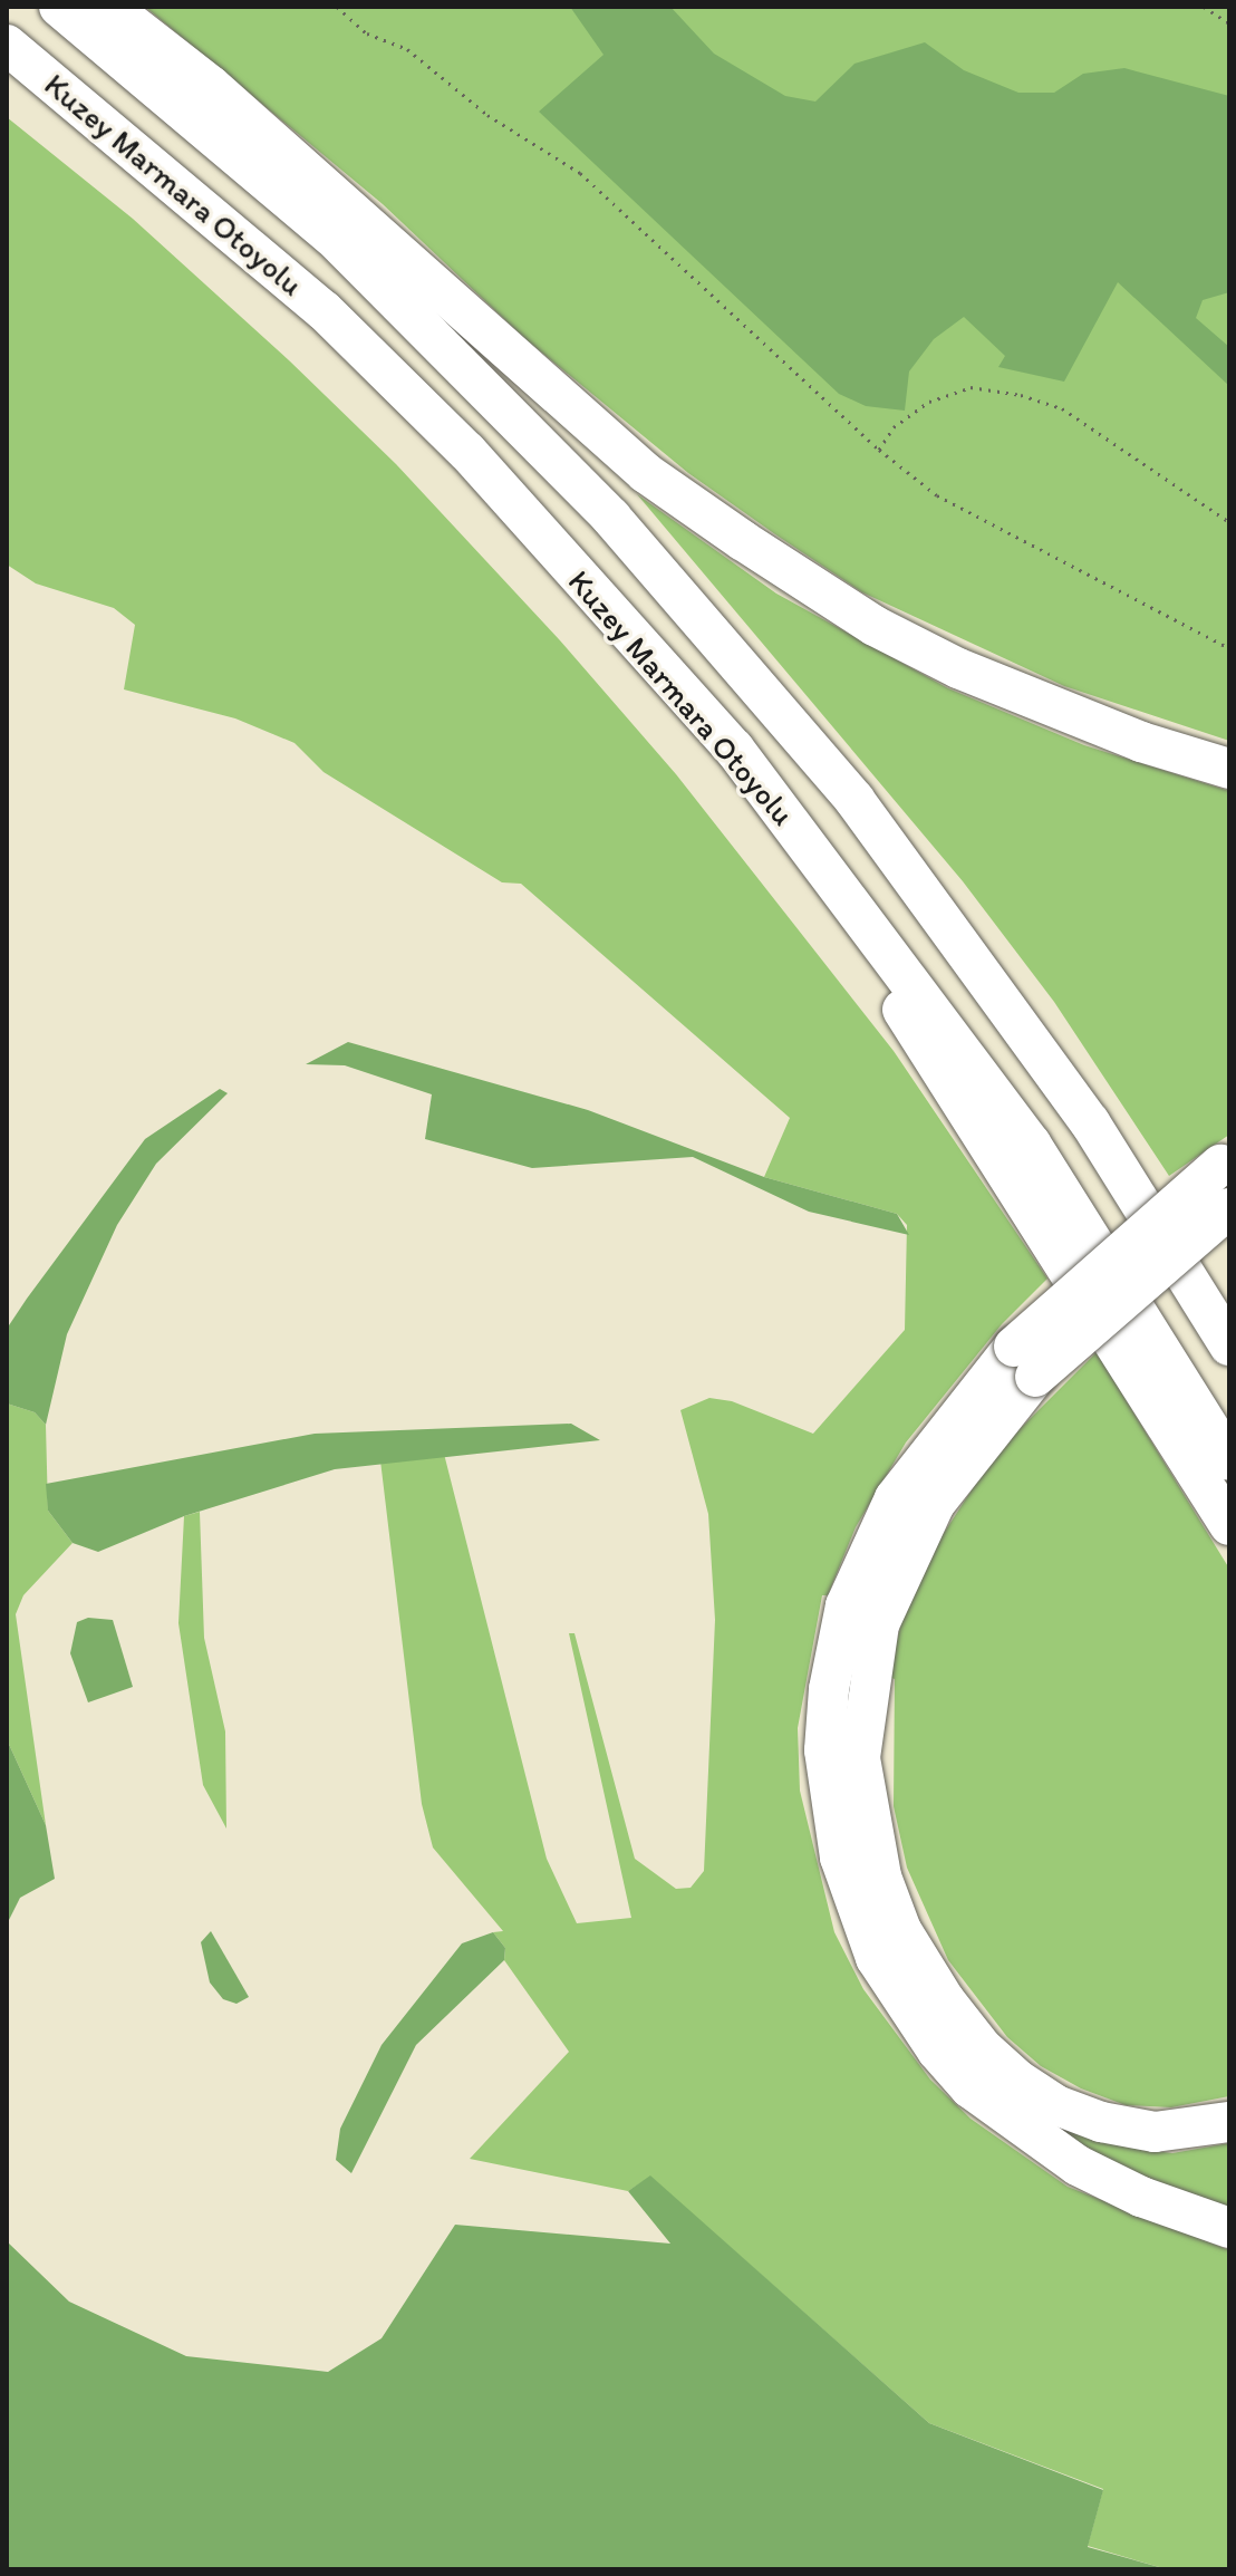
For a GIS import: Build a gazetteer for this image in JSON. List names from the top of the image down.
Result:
{
  "streets": {
    "highway": ["Kuzey Marmara Otoyolu"]
  }
}
